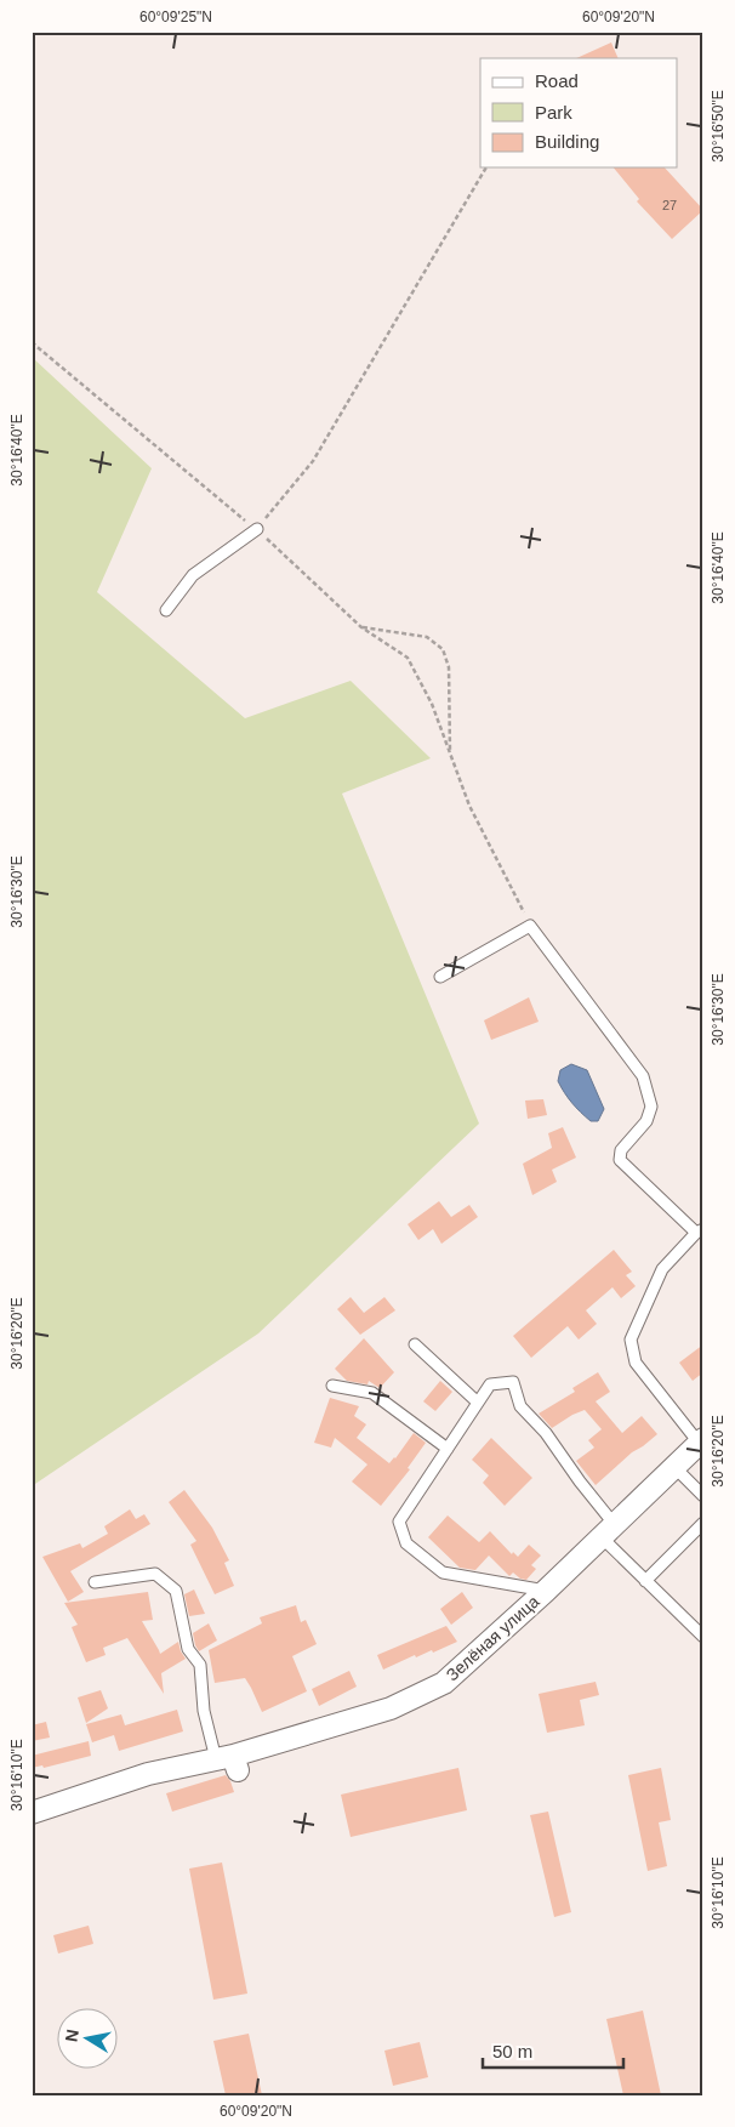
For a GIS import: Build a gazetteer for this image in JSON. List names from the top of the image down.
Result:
{
  "streets": {
    "street": ["Зелёная улица"]
  },
  "house_numbers": ["27"],
  "legend": ["Road", "Park", "Building"],
  "scale_bar": "50 m",
  "north": "left",
  "coordinates": [
    "60°09'25\"N",
    "60°09'20\"N",
    "30°16'50\"E",
    "30°16'40\"E",
    "30°16'30\"E",
    "30°16'20\"E",
    "30°16'10\"E"
  ]
}
